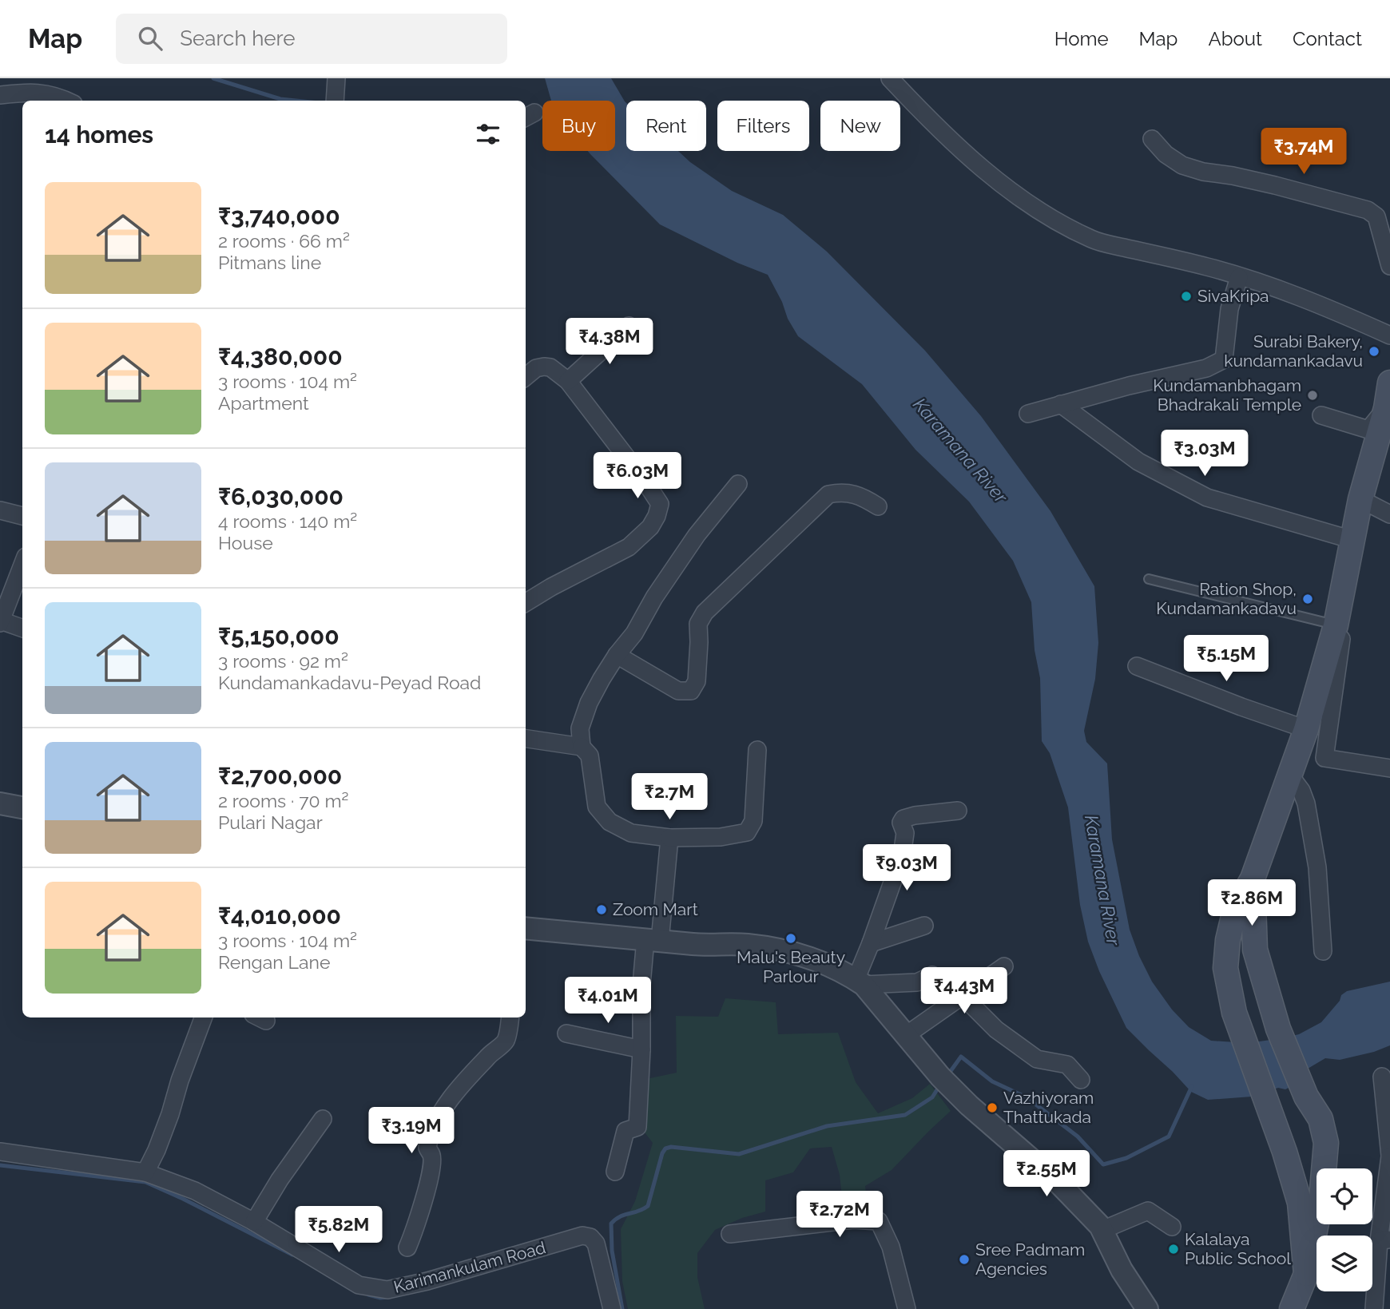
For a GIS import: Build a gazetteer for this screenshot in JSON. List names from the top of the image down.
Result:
{
  "streets": {
    "street": ["Karimankulam Road"]
  },
  "water": ["Karamana River"],
  "places": [
    "SivaKripa",
    "Surabi Bakery, kundamankadavu",
    "Kundamanbhagam Bhadrakali Temple",
    "Ration Shop, Kundamankadavu",
    "Zoom Mart",
    "Malu's Beauty Parlour",
    "Vazhiyoram Thattukada",
    "Kalalaya Public School",
    "Sree Padmam Agencies"
  ],
  "page": {
    "header": "Map",
    "search": "Search here",
    "nav": [
      "Home",
      "Map",
      "About",
      "Contact"
    ],
    "chip": [
      "Buy",
      "Rent",
      "Filters",
      "New"
    ],
    "heading": "14 homes",
    "price": [
      "₹3.74M",
      "₹4.38M",
      "₹3.03M",
      "₹6.03M",
      "₹5.15M",
      "₹2.7M",
      "₹9.03M",
      "₹2.86M",
      "₹4.43M",
      "₹4.01M",
      "₹3.19M",
      "₹2.55M",
      "₹2.72M",
      "₹5.82M"
    ],
    "list": [
      {
        "name": "₹3,740,000",
        "note": "2 rooms · 66 m² · Pitmans line"
      },
      {
        "name": "₹4,380,000",
        "note": "3 rooms · 104 m² · Apartment"
      },
      {
        "name": "₹6,030,000",
        "note": "4 rooms · 140 m² · House"
      },
      {
        "name": "₹5,150,000",
        "note": "3 rooms · 92 m² · Kundamankadavu-Peyad Road"
      },
      {
        "name": "₹2,700,000",
        "note": "2 rooms · 70 m² · Pulari Nagar"
      },
      {
        "name": "₹4,010,000",
        "note": "3 rooms · 104 m² · Rengan Lane"
      }
    ]
  }
}
